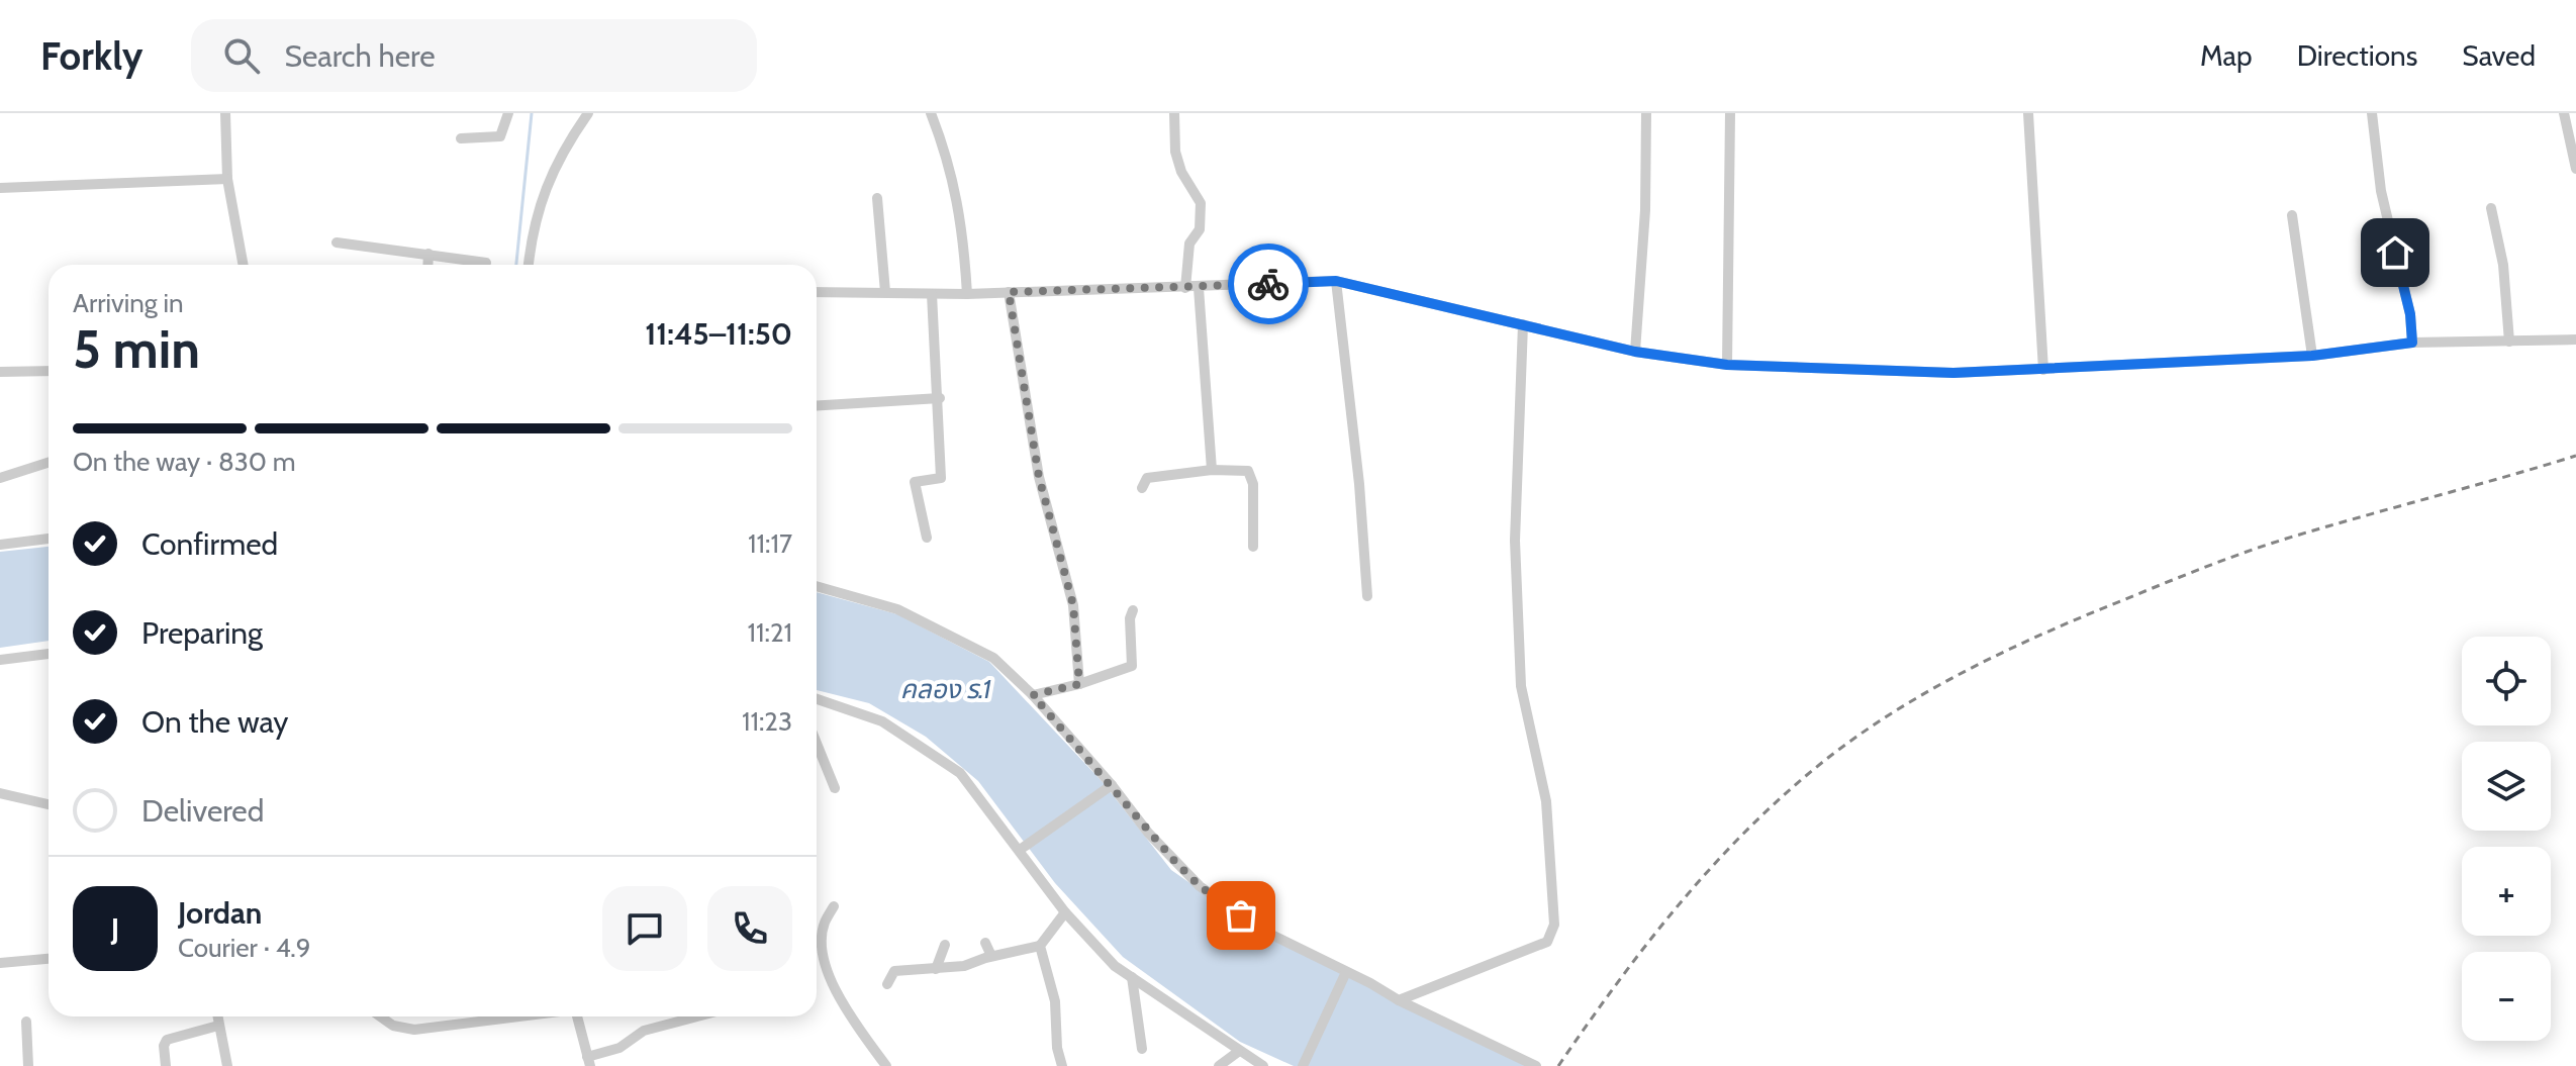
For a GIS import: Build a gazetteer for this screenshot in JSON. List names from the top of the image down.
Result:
{
  "water": ["คลอง ร.1"],
  "page": {
    "header": "Forkly",
    "search": "Search here",
    "nav": ["Map", "Directions", "Saved"],
    "heading": ["5 min", "Arriving in", "11:45–11:50"],
    "panel": ["Jordan", "Courier · 4.9"],
    "bar": "On the way · 830 m",
    "list": [
      ["Confirmed", "11:17"],
      ["Preparing", "11:21"],
      ["On the way", "11:23"],
      "Delivered"
    ],
    "map_buttons": ["+", "−"],
    "round": "J"
  }
}
